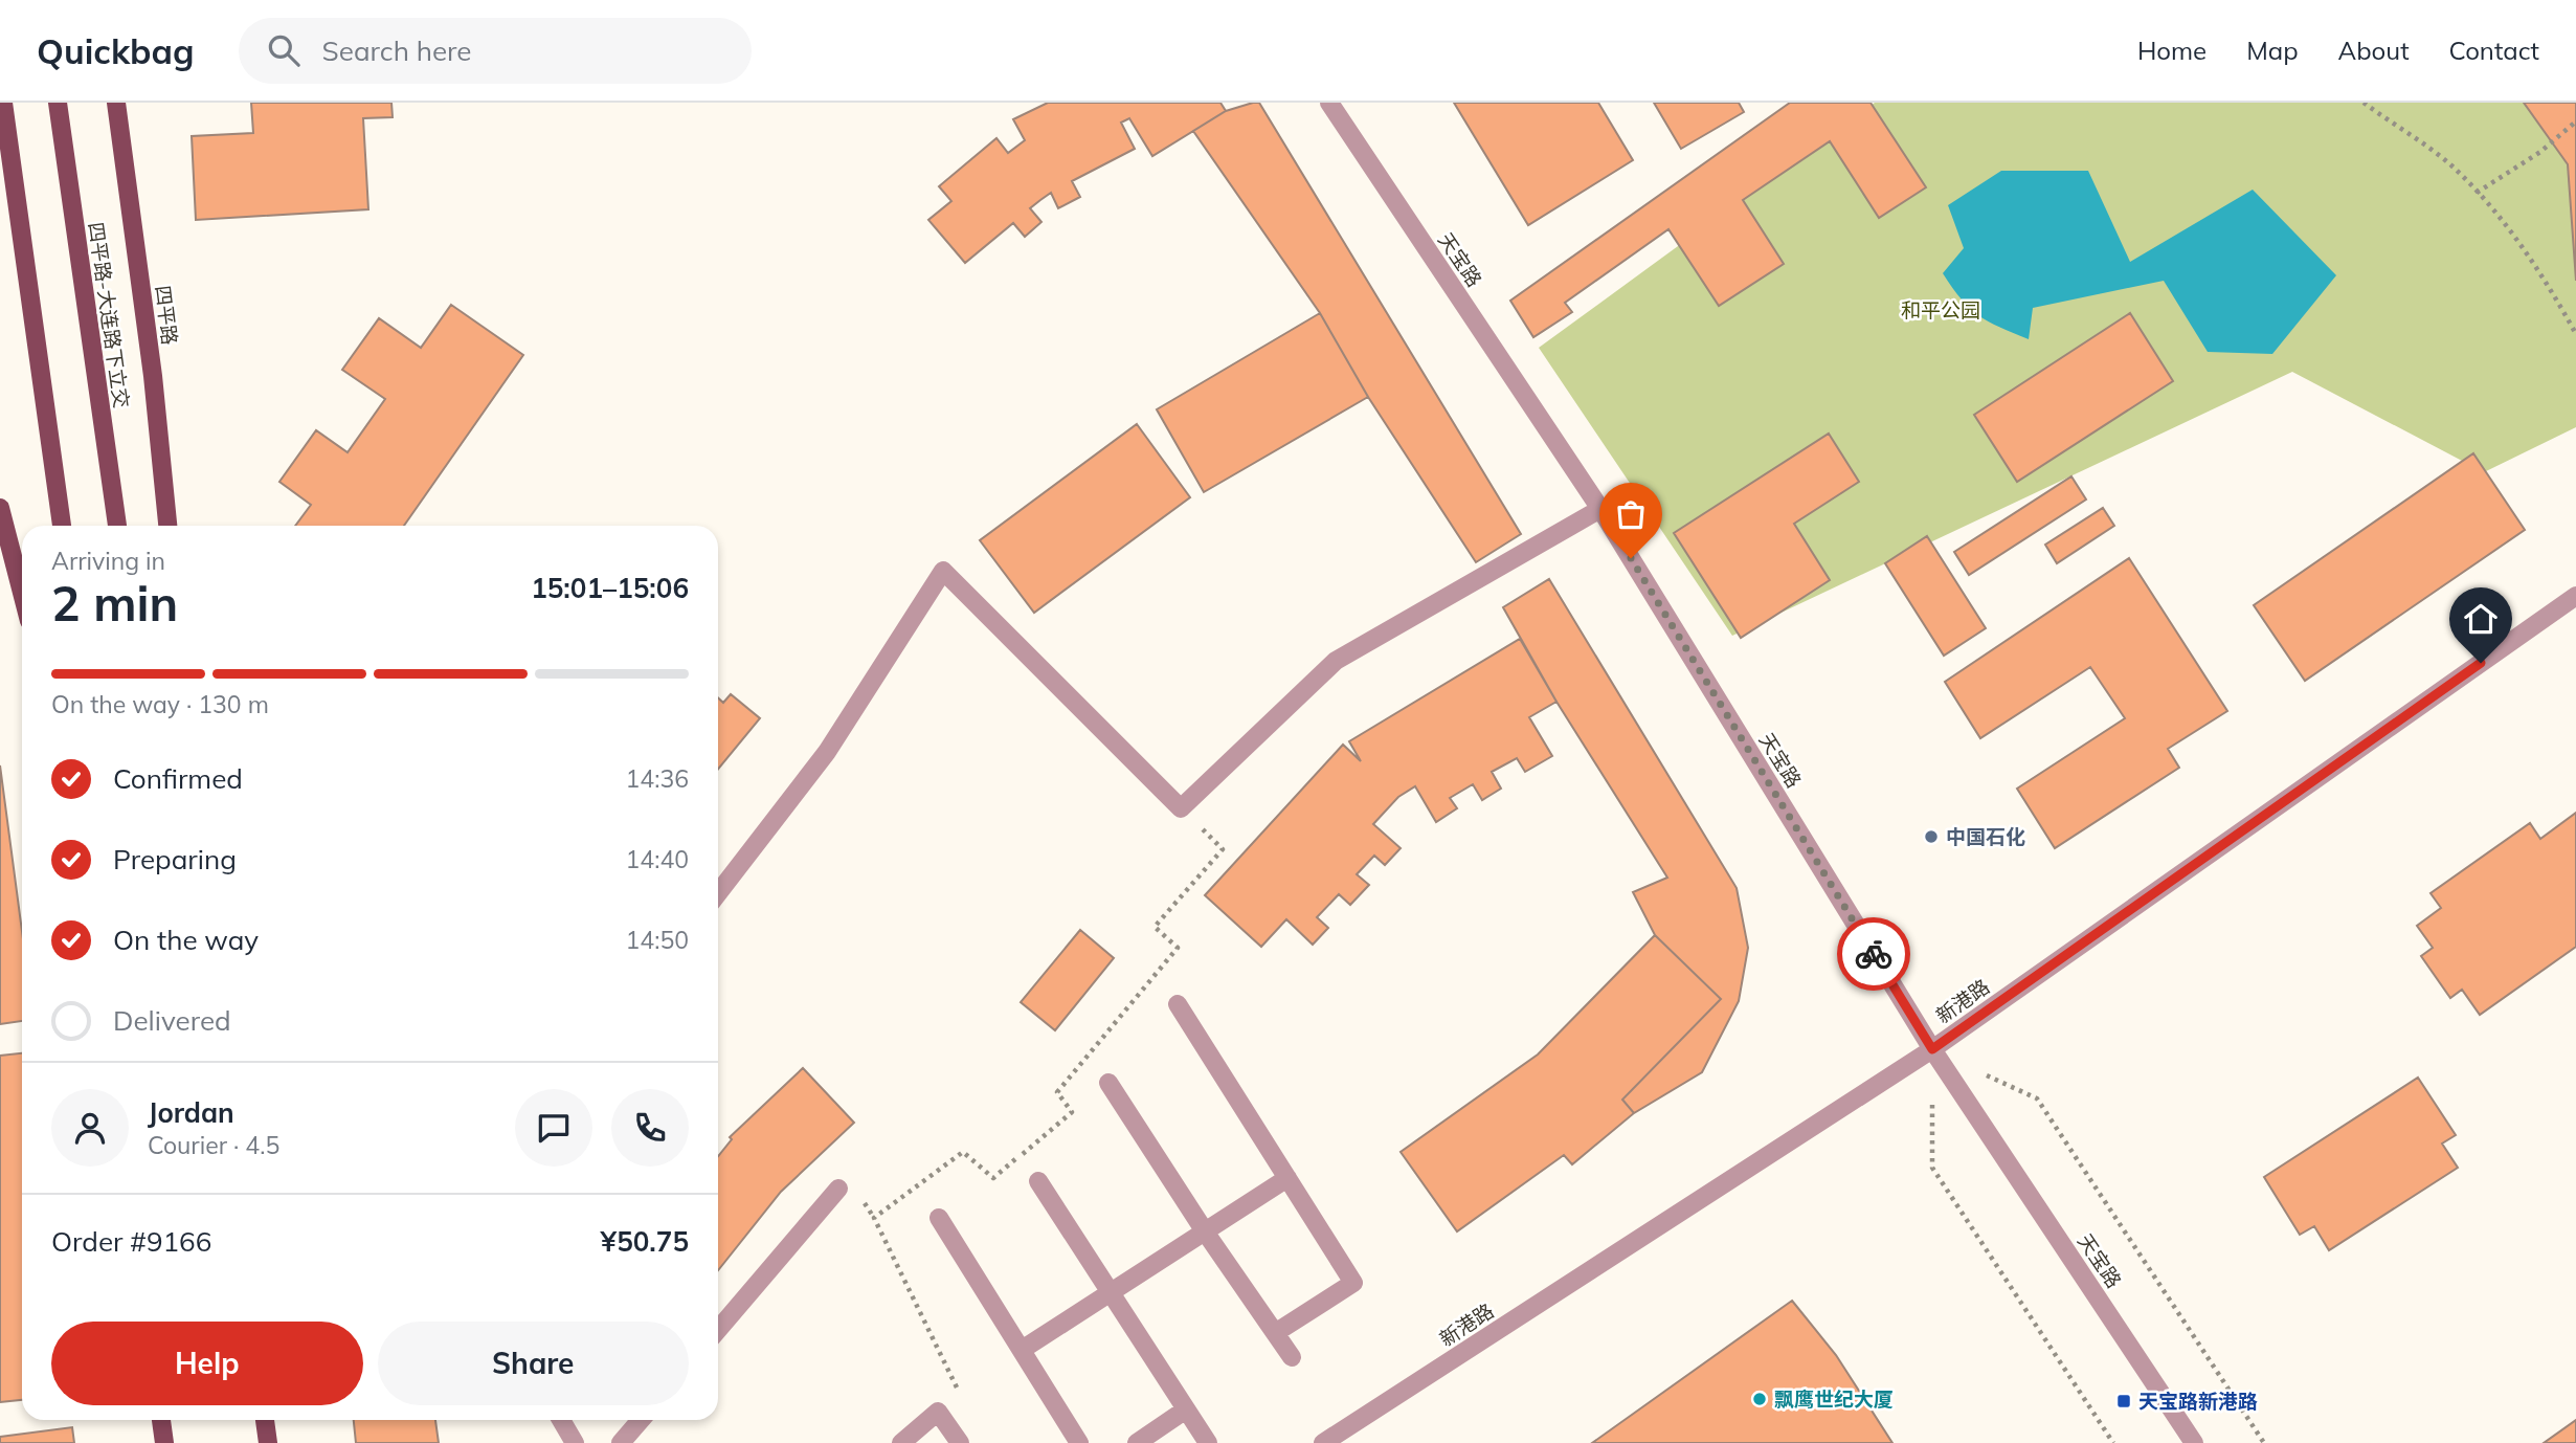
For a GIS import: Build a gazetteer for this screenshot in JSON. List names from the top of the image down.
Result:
{
  "streets": {
    "main road": ["四平路-大连路下立交", "四平路"],
    "street": ["天宝路", "新港路"]
  },
  "crossings": [
    ["天宝路", "新港路"]
  ],
  "parks": ["和平公园"],
  "places": {
    "other": ["中国石化", "飘鹰世纪大厦"],
    "transit": ["天宝路新港路"]
  },
  "page": {
    "header": "Quickbag",
    "search": "Search here",
    "nav": [
      "Home",
      "Map",
      "About",
      "Contact"
    ],
    "heading": ["2 min", "Arriving in", "15:01–15:06"],
    "panel": [
      "Jordan",
      "Courier · 4.5",
      "Order #9166",
      "¥50.75"
    ],
    "bar": "On the way · 130 m",
    "list": [
      ["Confirmed", "14:36"],
      ["Preparing", "14:40"],
      ["On the way", "14:50"],
      "Delivered"
    ],
    "buttons": ["Help", "Share"]
  }
}
